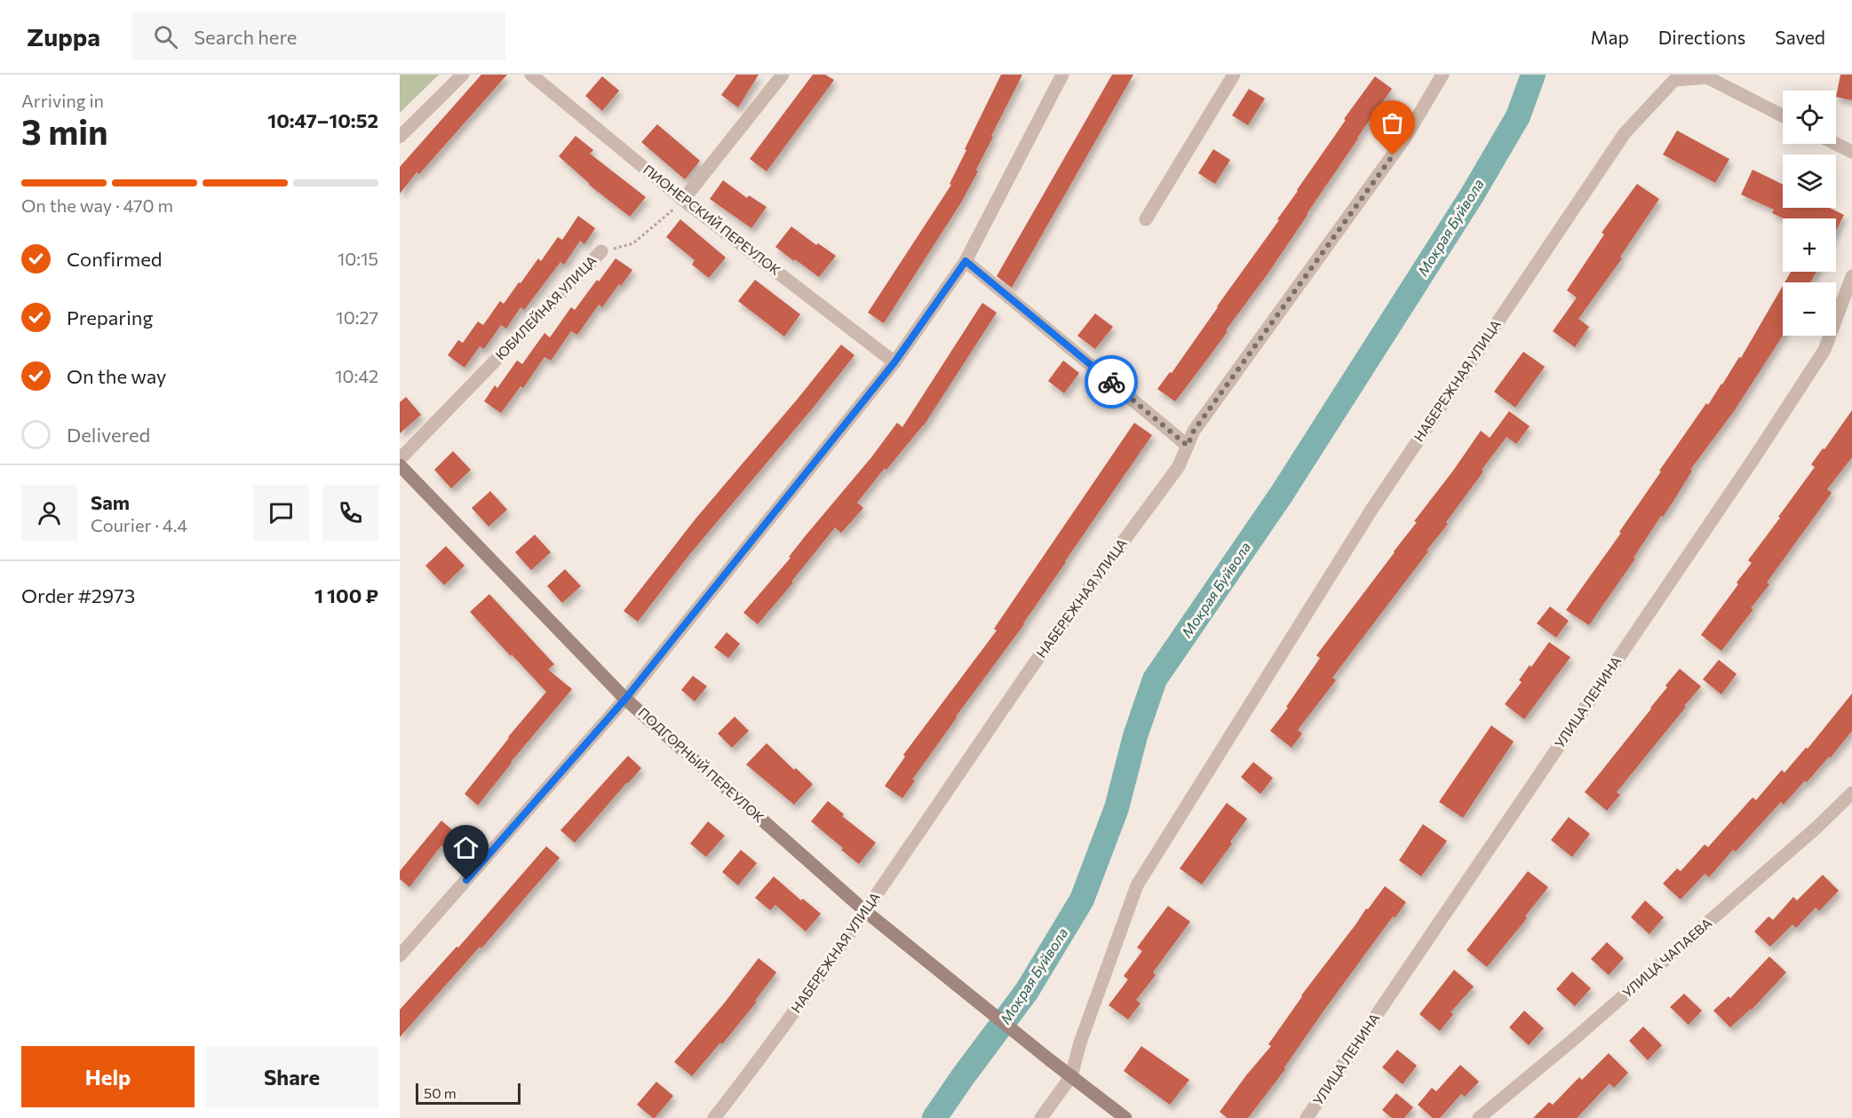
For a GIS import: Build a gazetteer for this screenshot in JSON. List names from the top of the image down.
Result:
{
  "streets": {
    "main road": ["ПОДГОРНЫЙ ПЕРЕУЛОК"],
    "street": [
      "ПИОНЕРСКИЙ ПЕРЕУЛОК",
      "ЮБИЛЕЙНАЯ УЛИЦА",
      "НАБЕРЕЖНАЯ УЛИЦА",
      "УЛИЦА ЛЕНИНА",
      "УЛИЦА ЧАПАЕВА"
    ]
  },
  "crossings": [
    ["ПИОНЕРСКИЙ ПЕРЕУЛОК", "ЮБИЛЕЙНАЯ УЛИЦА"],
    ["НАБЕРЕЖНАЯ УЛИЦА", "ПОДГОРНЫЙ ПЕРЕУЛОК"]
  ],
  "water": ["Мокрая Буйвола"],
  "scale_bar": "50 m",
  "page": {
    "header": "Zuppa",
    "search": "Search here",
    "nav": ["Map", "Directions", "Saved"],
    "heading": ["3 min", "Arriving in", "10:47–10:52"],
    "panel": [
      "Sam",
      "Courier · 4.4",
      "Order #2973",
      "1 100 ₽"
    ],
    "map_buttons": ["+", "−"],
    "bar": "On the way · 470 m",
    "list": [
      ["Confirmed", "10:15"],
      ["Preparing", "10:27"],
      ["On the way", "10:42"],
      "Delivered"
    ],
    "buttons": ["Help", "Share"],
    "scale": "50 m"
  }
}
